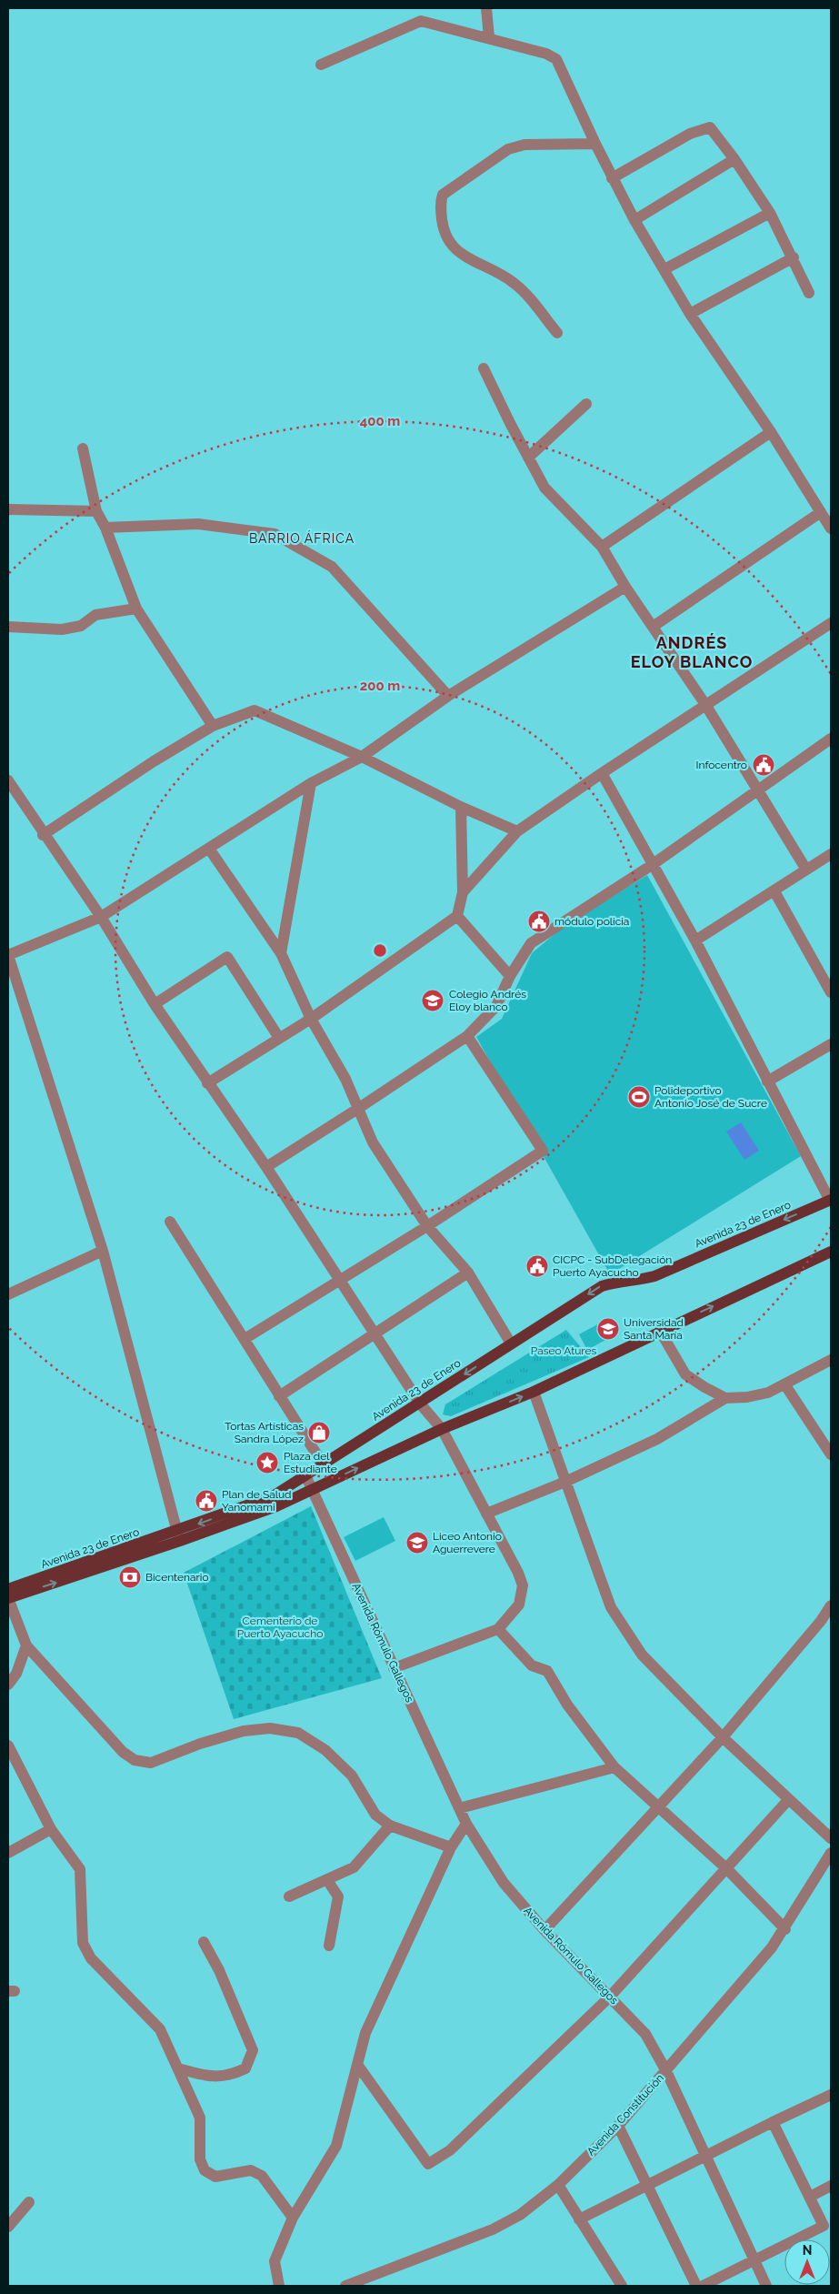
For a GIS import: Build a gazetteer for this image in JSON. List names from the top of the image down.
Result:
{
  "streets": {
    "main road": ["Avenida 23 de Enero"],
    "street": ["Avenida Rómulo Gallegos", "Avenida Constitución"]
  },
  "crossings": [
    ["Avenida 23 de Enero", "Avenida Rómulo Gallegos"],
    ["Avenida Rómulo Gallegos", "Avenida Constitución"]
  ],
  "districts": ["BARRIO ÁFRICA", "ANDRÉS ELOY BLANCO"],
  "parks": ["Paseo Atures", "Cementerio de Puerto Ayacucho"],
  "places": {
    "public building": [
      "Infocentro",
      "módulo policia",
      "CICPC - SubDelegación Puerto Ayacucho",
      "Plan de Salud Yanomami"
    ],
    "school or university": ["Colegio Andrés Eloy blanco", "Universidad Santa María", "Liceo Antonio Aguerrevere"],
    "sports": ["Polideportivo Antonio José de Sucre"],
    "shop": ["Tortas Artísticas Sandra López"],
    "place": ["Plaza del Estudiante"],
    "bank": ["Bicentenario"]
  },
  "north": "top",
  "rings": ["400 m", "200 m"]
}
